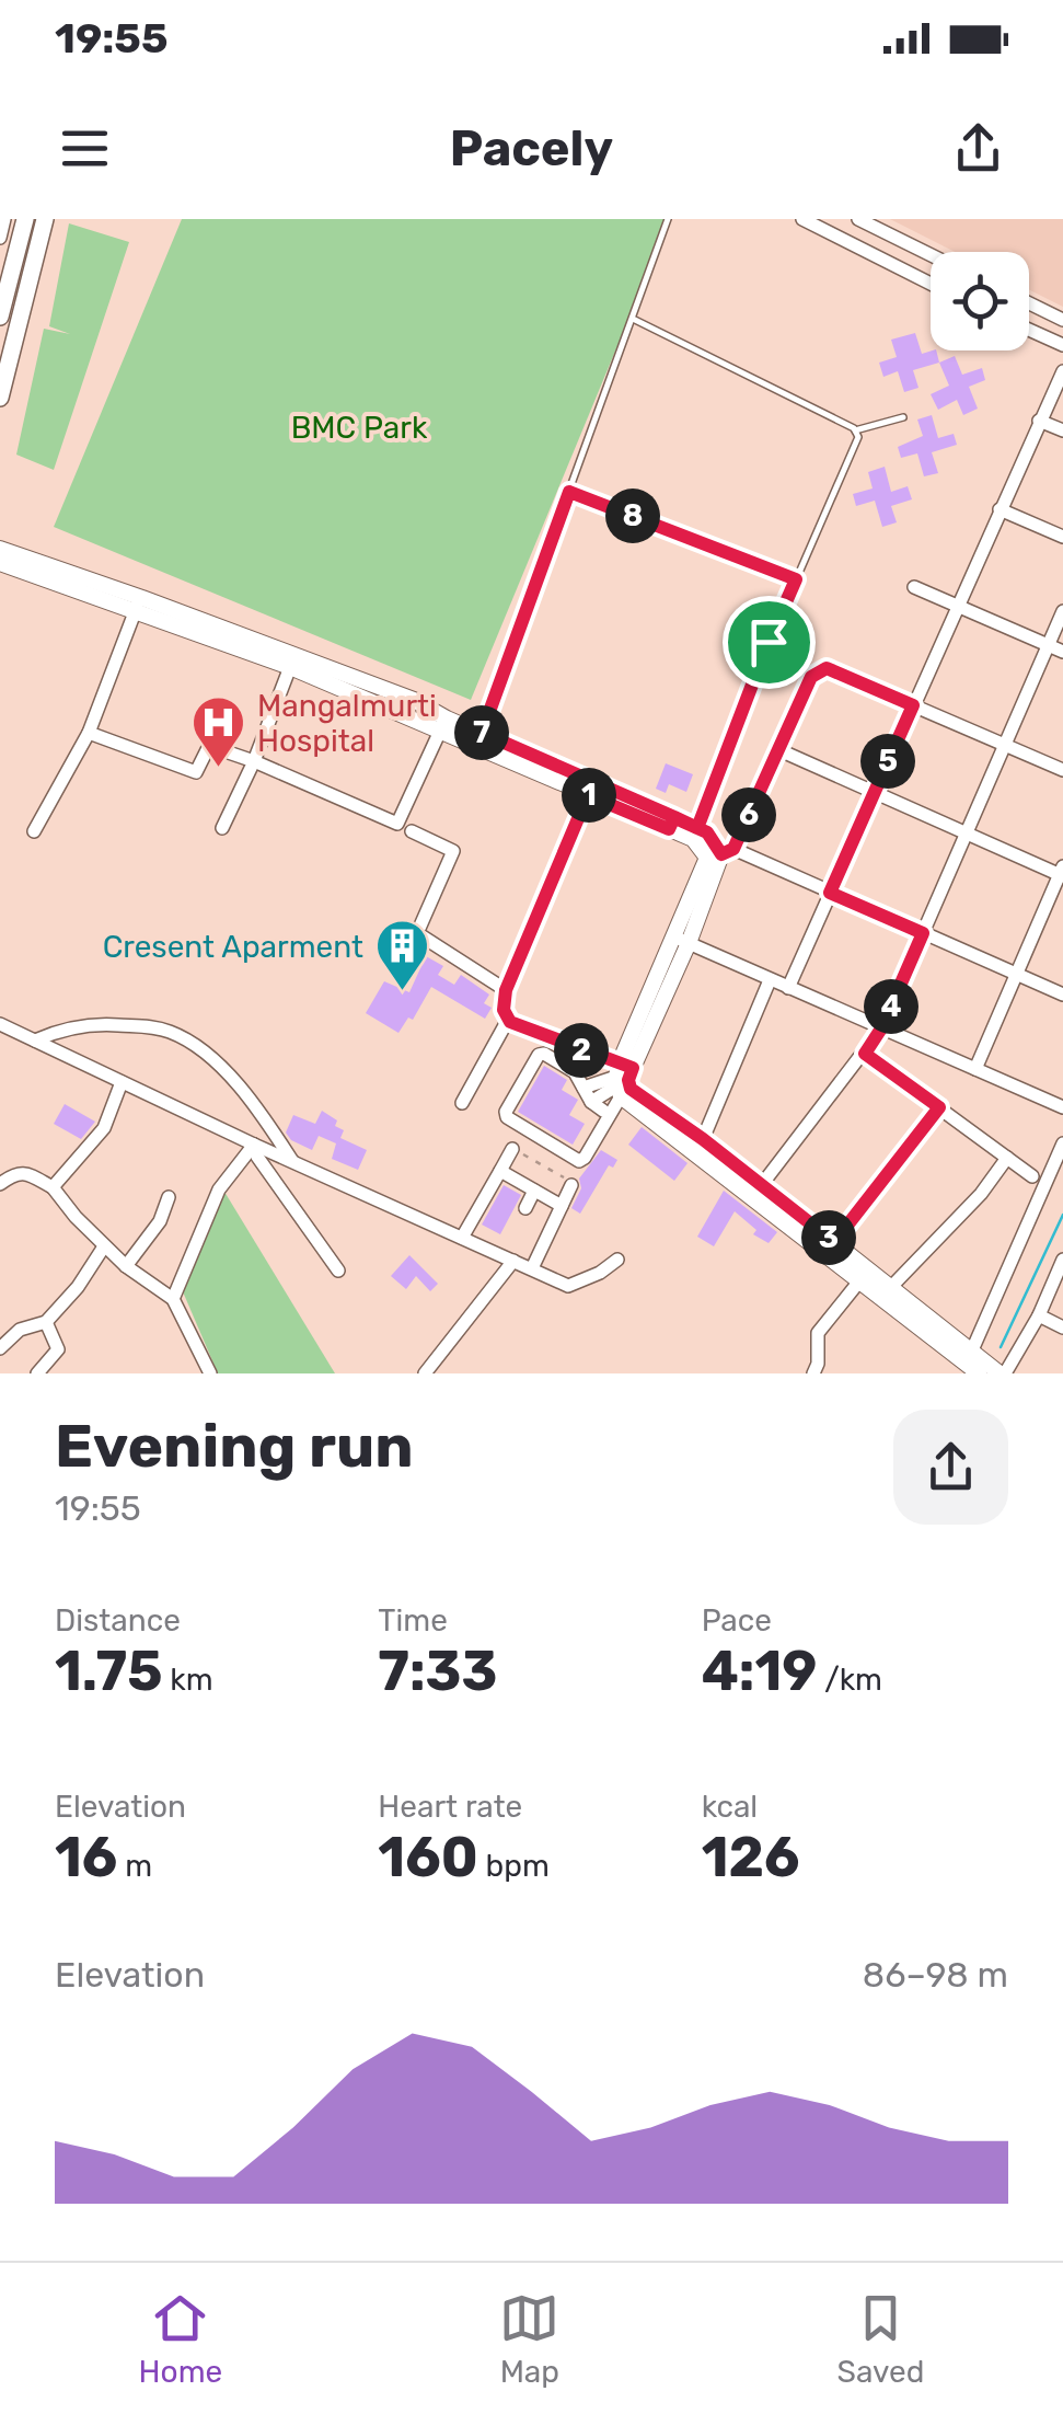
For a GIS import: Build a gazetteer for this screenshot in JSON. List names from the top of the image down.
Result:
{
  "parks": ["BMC Park"],
  "places": {
    "hospital": ["Mangalmurti Hospital"],
    "building": ["Cresent Aparment"]
  },
  "page": {
    "status": "19:55",
    "header": "Pacely",
    "pins": [
      "8",
      "7",
      "5",
      "1",
      "6",
      "4",
      "2",
      "3"
    ],
    "heading": ["Evening run", "19:55"],
    "stats": [
      ["Distance", "1.75 km"],
      ["Time", "7:33"],
      ["Pace", "4:19 /km"],
      ["Elevation", "16 m"],
      ["Heart rate", "160 bpm"],
      ["kcal", "126"]
    ],
    "chart": ["Elevation", "86–98 m"],
    "tabs": ["Home", "Map", "Saved"]
  }
}
